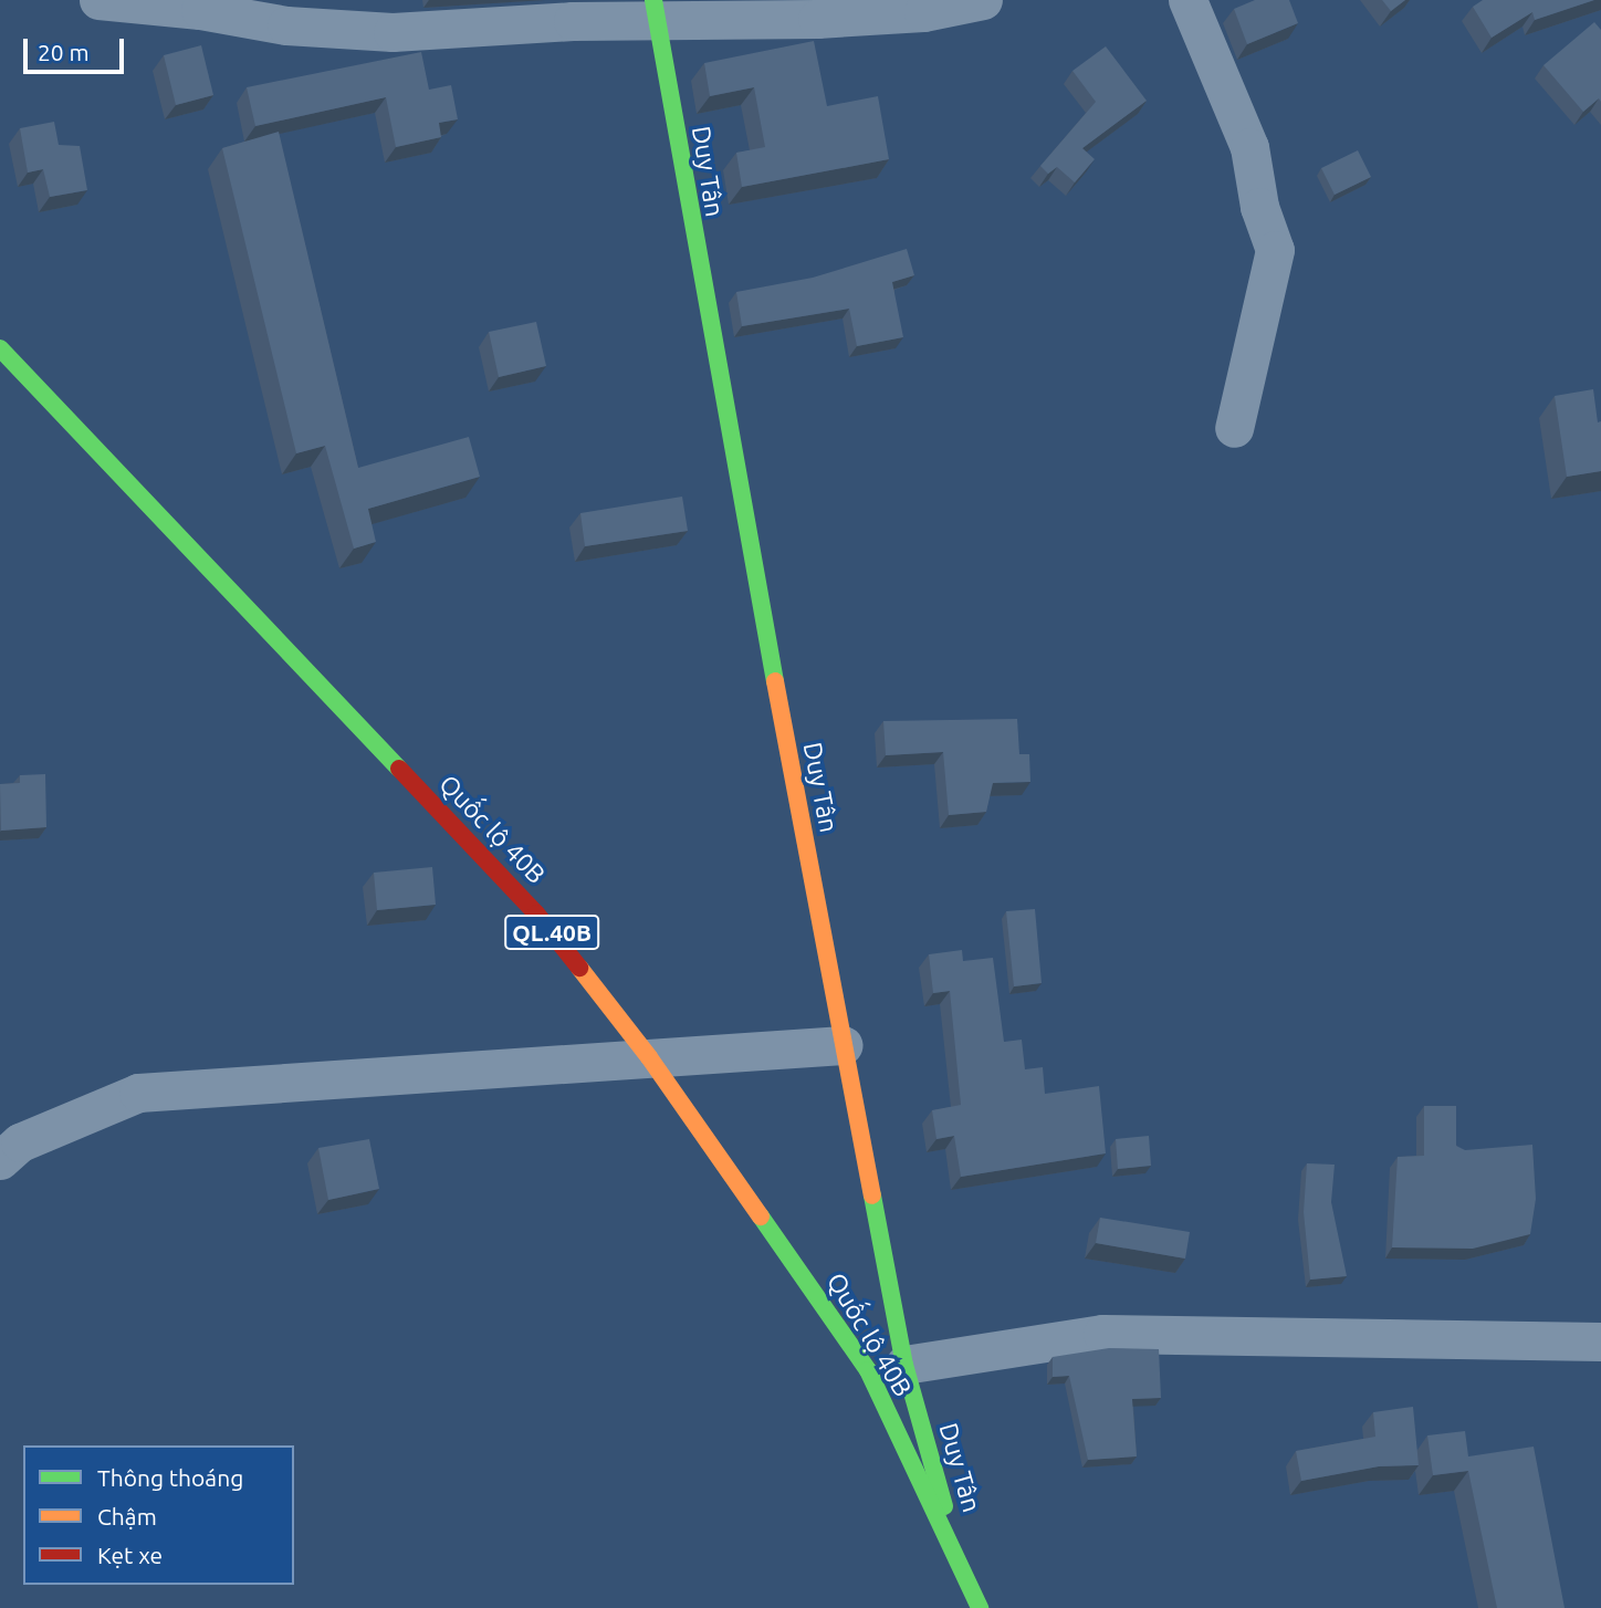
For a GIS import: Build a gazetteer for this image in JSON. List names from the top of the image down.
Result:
{
  "streets": {
    "main road": ["Duy Tân", "Quốc lộ 40B", "QL.40B"]
  },
  "crossings": [
    ["Duy Tân", "Quốc lộ 40B"]
  ],
  "legend": ["Thông thoáng", "Chậm", "Kẹt xe"],
  "scale_bar": "20 m"
}
